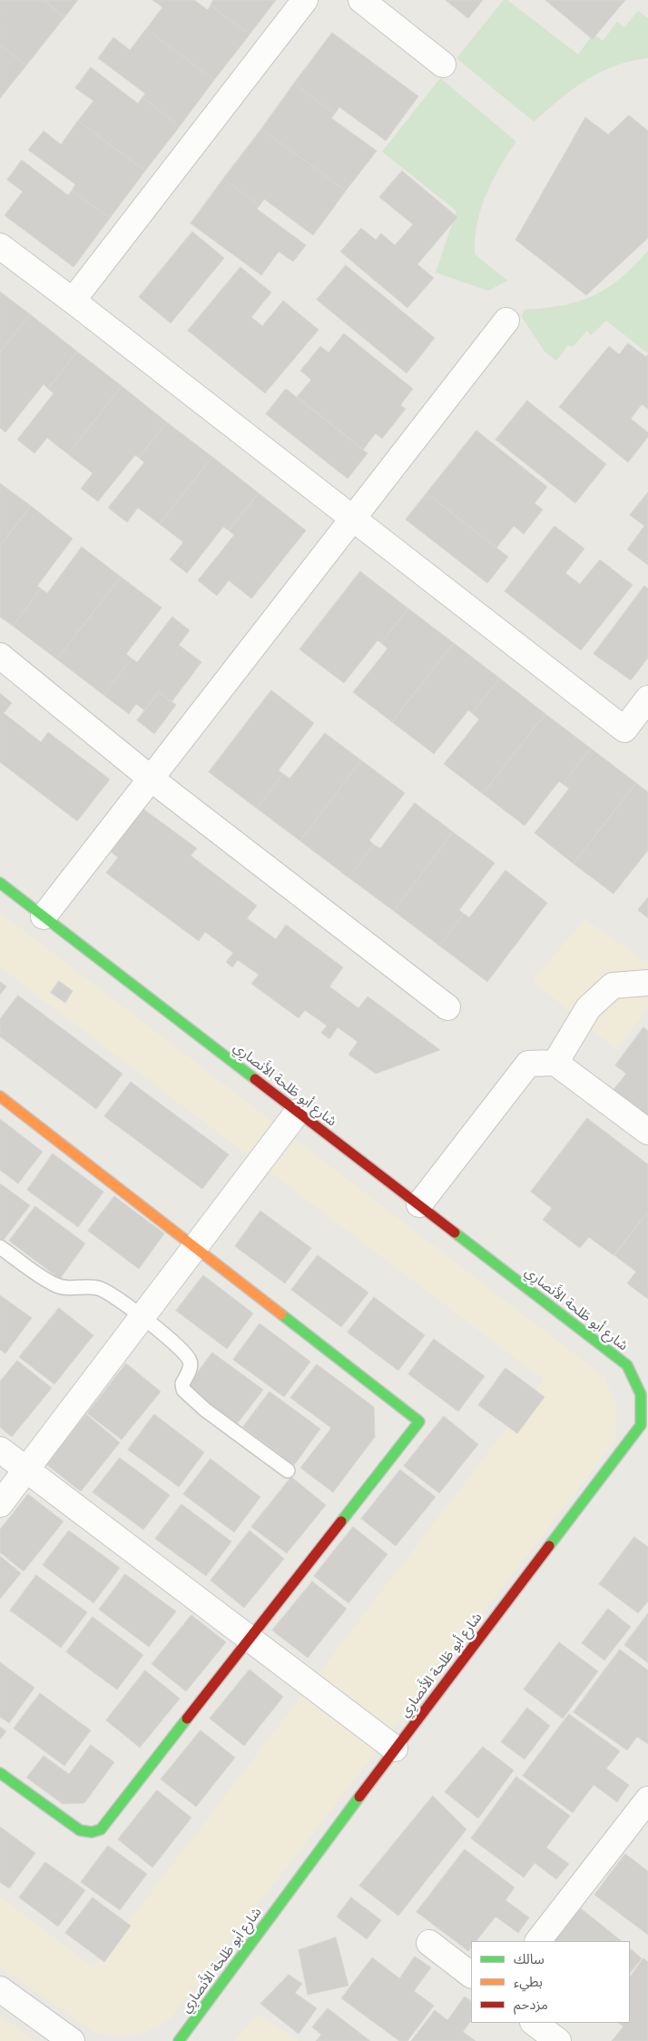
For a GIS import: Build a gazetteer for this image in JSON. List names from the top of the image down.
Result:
{
  "streets": {
    "street": ["شارع أبو طَلحة الأَنصارِي"]
  },
  "legend": ["سالك", "بطيء", "مزدحم"]
}
